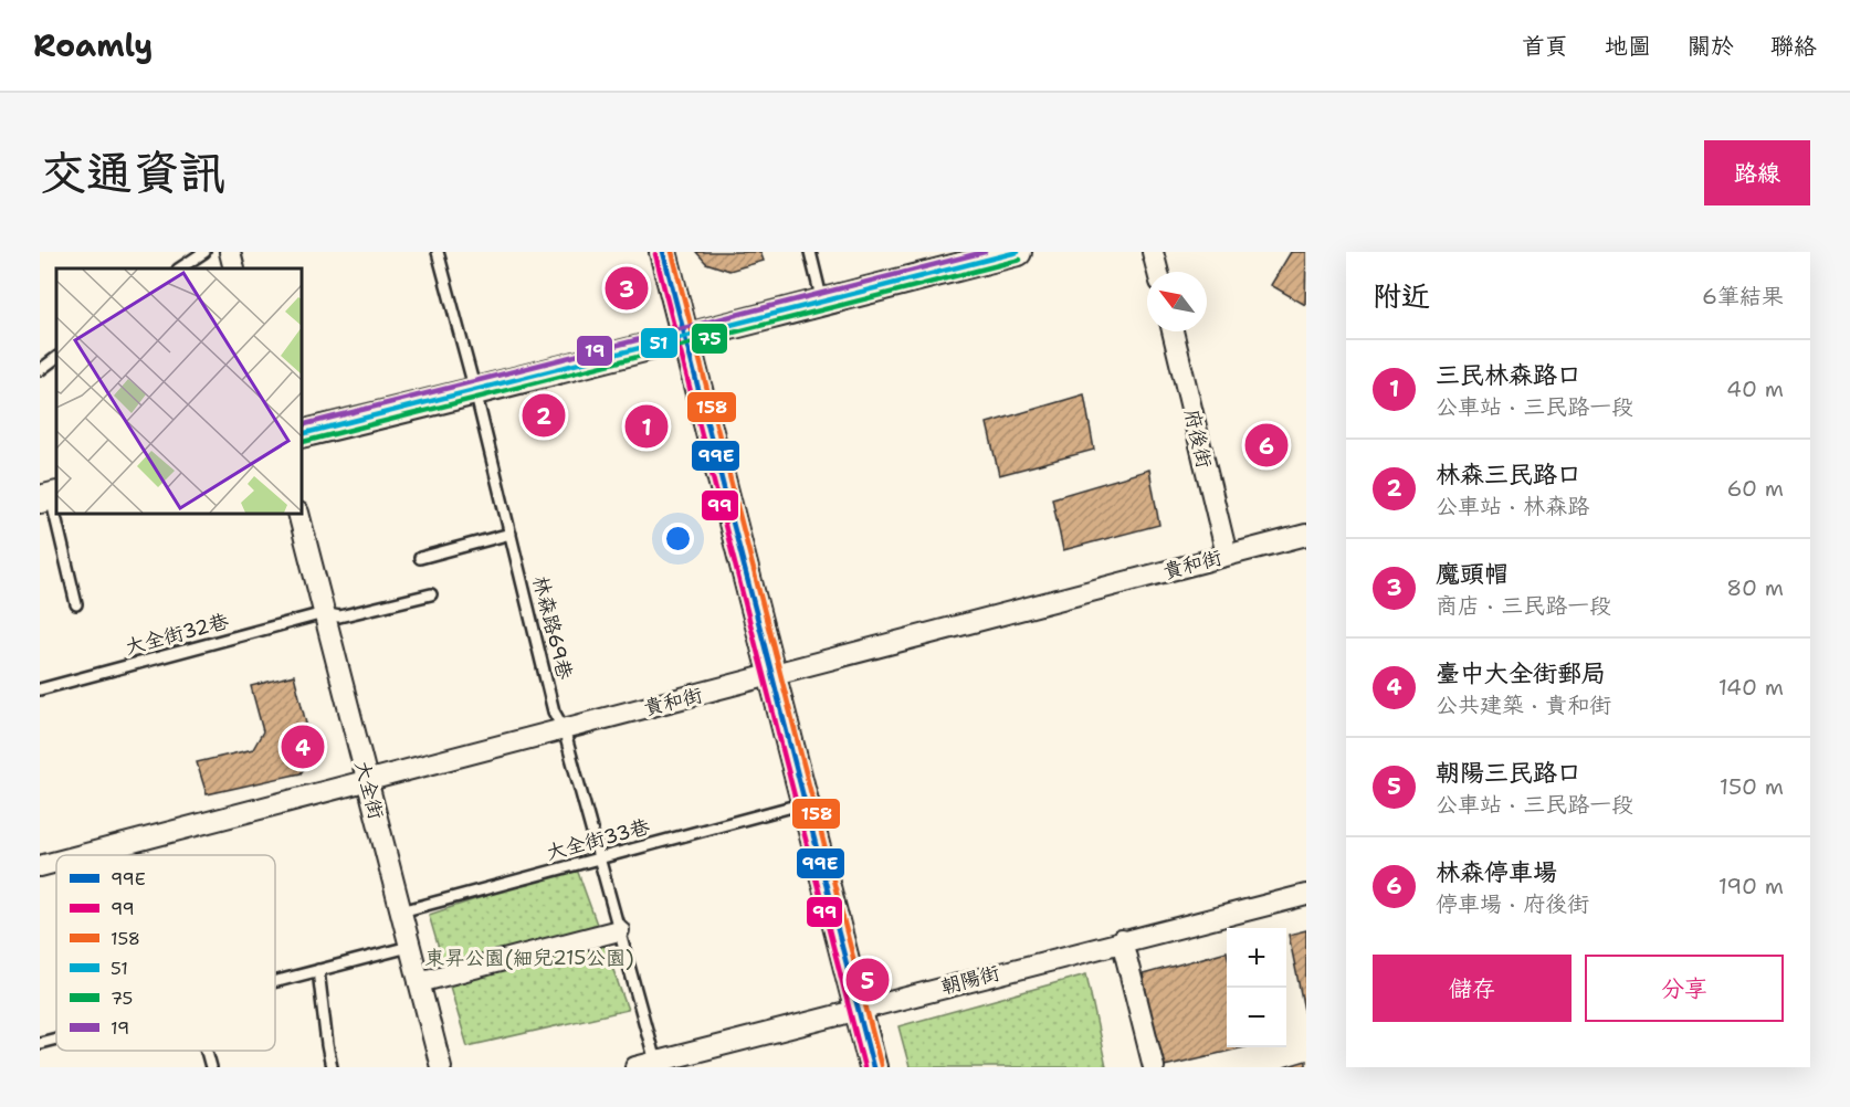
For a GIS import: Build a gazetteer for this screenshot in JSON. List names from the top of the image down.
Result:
{
  "streets": {
    "street": [
      "府後街",
      "貴和街",
      "大全街",
      "朝陽街"
    ],
    "lane": ["林森路69巷", "大全街32巷", "大全街33巷"]
  },
  "crossings": [
    ["府後街", "貴和街"],
    ["貴和街", "林森路69巷"],
    ["貴和街", "大全街"],
    ["林森路69巷", "大全街33巷"],
    ["林森路69巷", "朝陽街"],
    ["大全街32巷", "大全街"],
    ["大全街", "大全街33巷"]
  ],
  "parks": ["東昇公園(細兒215公園)"],
  "lines": [
    "transit line 99E",
    "transit line 158",
    "transit line 51",
    "transit line 19",
    "transit line 99",
    "transit line 75"
  ],
  "legend": [
    "99E",
    "99",
    "158",
    "51",
    "75",
    "19"
  ],
  "north": "top left",
  "page": {
    "header": "Roamly",
    "nav": [
      "首頁",
      "地圖",
      "關於",
      "聯絡"
    ],
    "buttons": [
      "路線",
      ["儲存", "分享"]
    ],
    "title": "交通資訊",
    "heading": ["附近", "6筆結果"],
    "pins": [
      "3",
      "2",
      "1",
      "6",
      "4",
      "5"
    ],
    "list": [
      {
        "mark": "1",
        "name": "三民林森路口",
        "note": "公車站 · 三民路一段",
        "value": "40 m"
      },
      {
        "mark": "2",
        "name": "林森三民路口",
        "note": "公車站 · 林森路",
        "value": "60 m"
      },
      {
        "mark": "3",
        "name": "魔頭帽",
        "note": "商店 · 三民路一段",
        "value": "80 m"
      },
      {
        "mark": "4",
        "name": "臺中大全街郵局",
        "note": "公共建築 · 貴和街",
        "value": "140 m"
      },
      {
        "mark": "5",
        "name": "朝陽三民路口",
        "note": "公車站 · 三民路一段",
        "value": "150 m"
      },
      {
        "mark": "6",
        "name": "林森停車場",
        "note": "停車場 · 府後街",
        "value": "190 m"
      }
    ],
    "map_buttons": ["+", "−"]
  }
}
